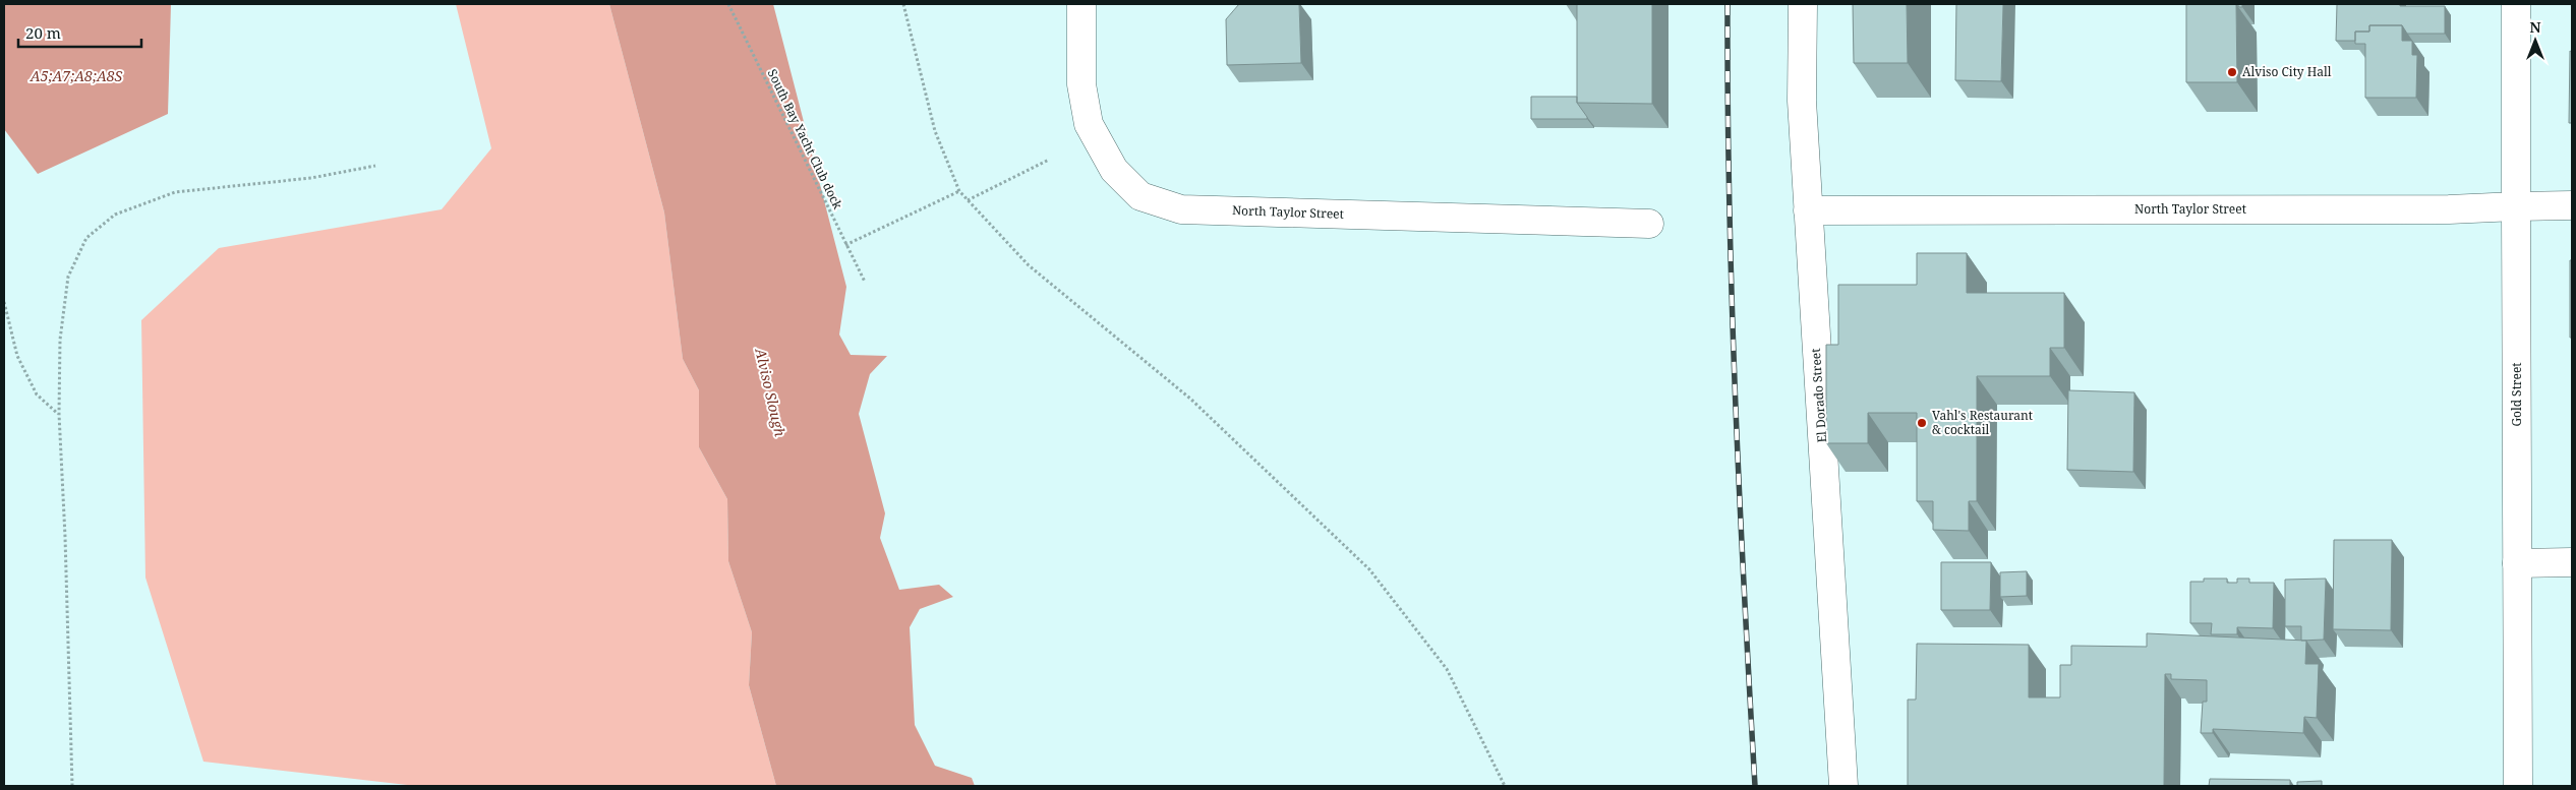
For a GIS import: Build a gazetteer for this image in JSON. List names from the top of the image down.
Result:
{
  "streets": {
    "street": ["North Taylor Street", "Gold Street", "El Dorado Street"],
    "path": ["South Bay Yacht Club dock"]
  },
  "crossings": [
    ["North Taylor Street", "Gold Street"],
    ["North Taylor Street", "El Dorado Street"]
  ],
  "water": ["A5;A7;A8;A8S", "Alviso Slough"],
  "places": ["Alviso City Hall", "Vahl's Restaurant & cocktail"],
  "scale_bar": "20 m",
  "north": "top"
}
